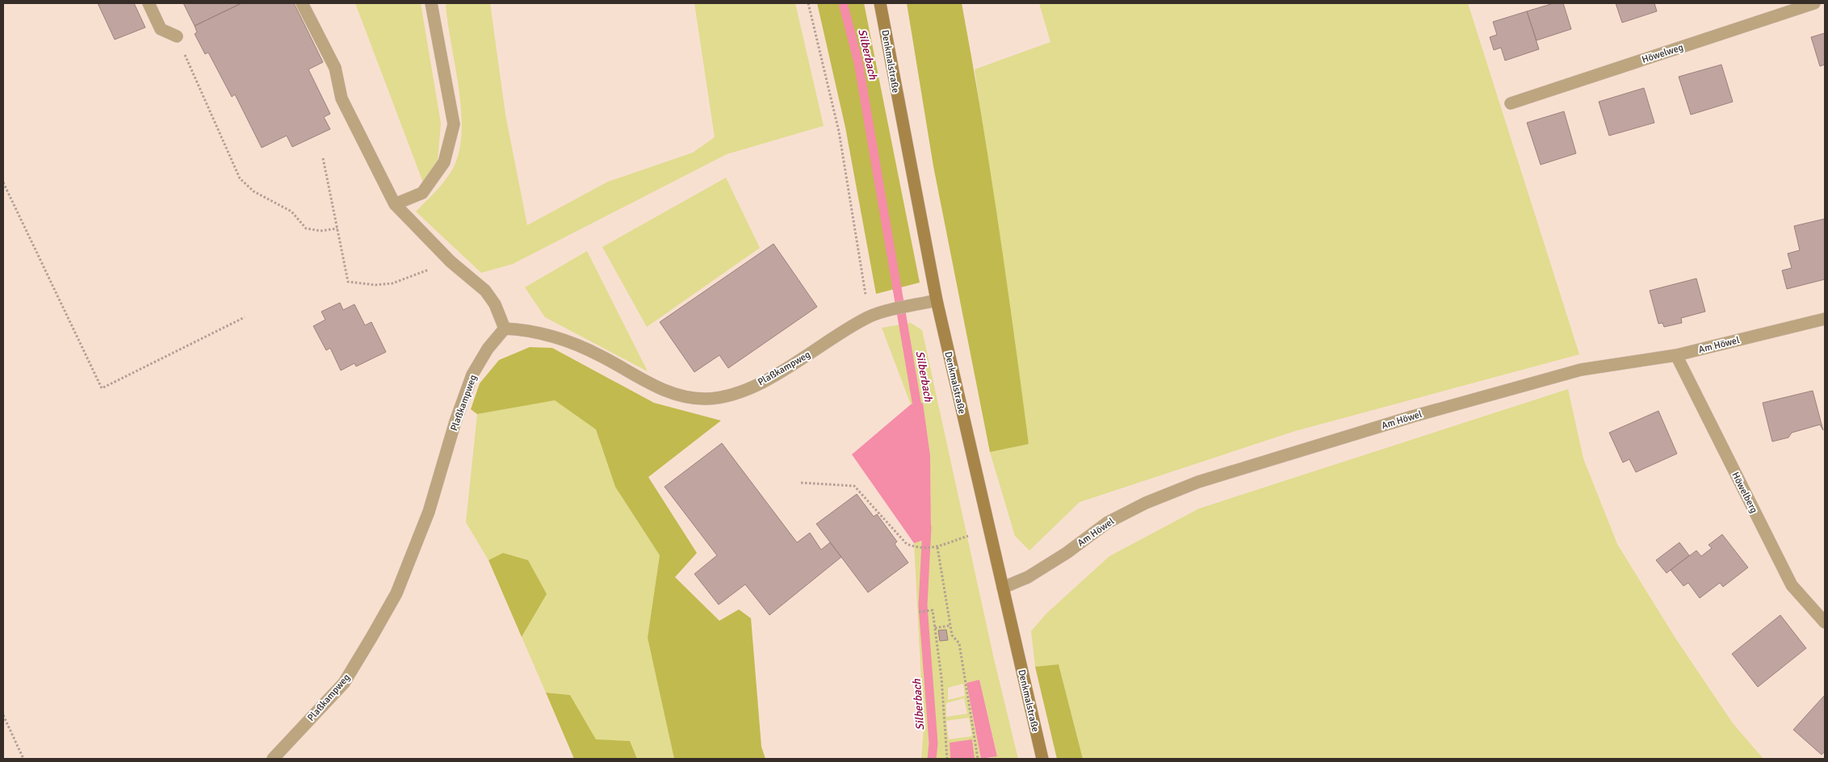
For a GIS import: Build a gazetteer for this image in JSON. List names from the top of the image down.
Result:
{
  "streets": {
    "main road": ["Denkmalstraße"],
    "street": [
      "Höwelweg",
      "Am Höwel",
      "Plaßkampweg",
      "Höwelberg"
    ]
  },
  "crossings": [
    ["Denkmalstraße", "Am Höwel"],
    ["Denkmalstraße", "Plaßkampweg"],
    ["Am Höwel", "Höwelberg"]
  ],
  "water": ["Silberbach"]
}
